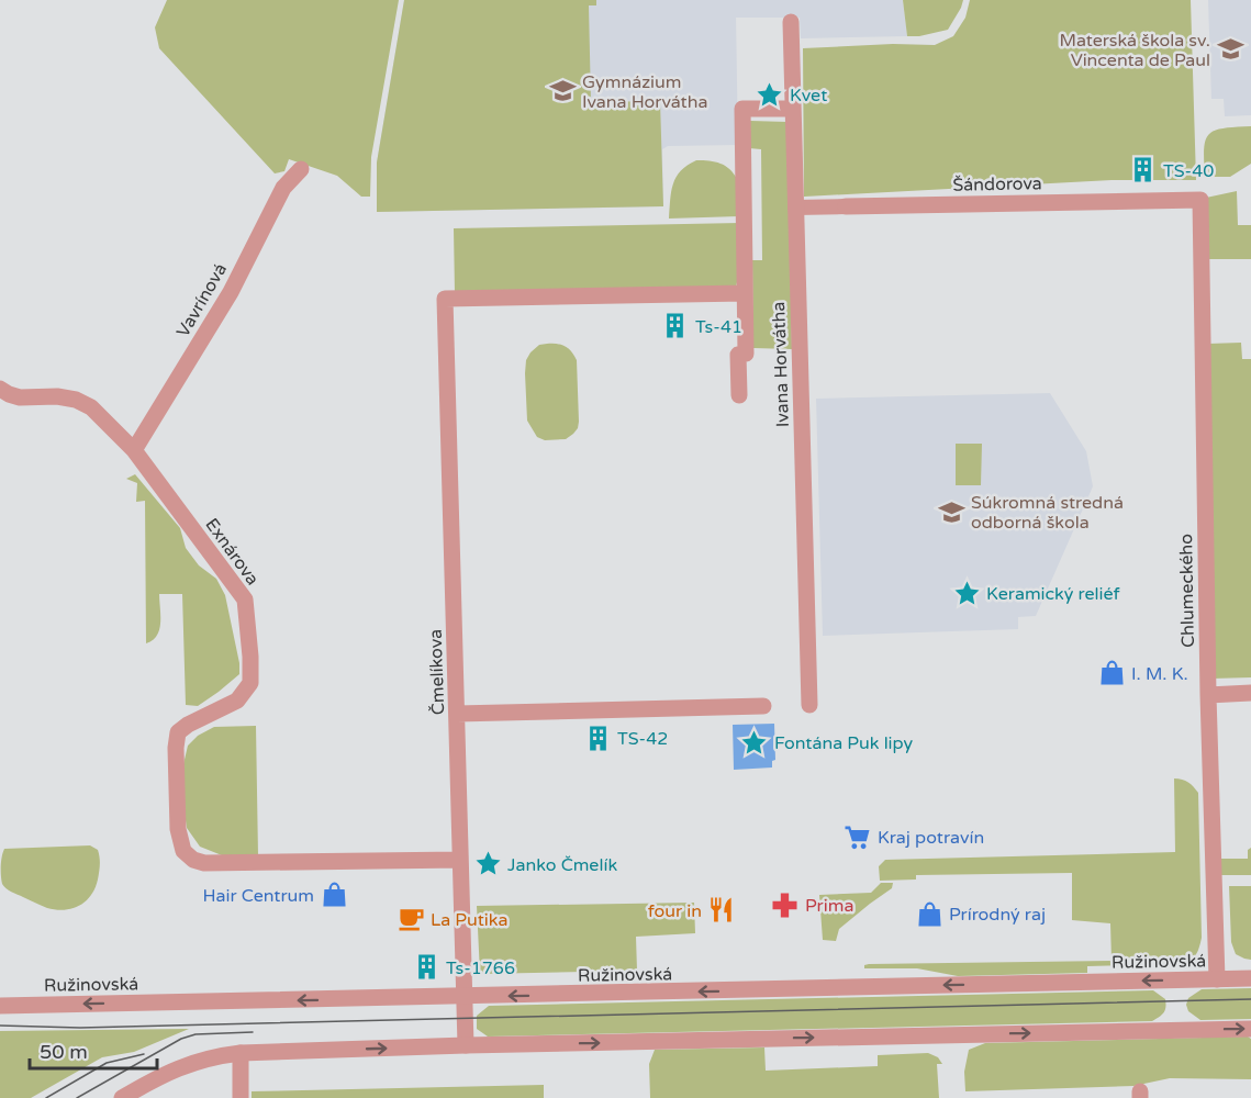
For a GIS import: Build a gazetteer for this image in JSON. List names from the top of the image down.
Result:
{
  "streets": {
    "street": [
      "Šándorova",
      "Vavrínová",
      "Ivana Horvátha",
      "Exnárova",
      "Chlumeckého",
      "Čmelíkova",
      "Ružinovská"
    ]
  },
  "crossings": [
    ["Šándorova", "Ivana Horvátha"],
    ["Šándorova", "Chlumeckého"],
    ["Vavrínová", "Exnárova"],
    ["Exnárova", "Čmelíkova"],
    ["Chlumeckého", "Ružinovská"],
    ["Čmelíkova", "Ružinovská"]
  ],
  "places": {
    "school or university": ["Materská škola sv. Vincenta de Paul", "Gymnázium Ivana Horvátha", "Súkromná stredná odborná škola"],
    "place": [
      "Kvet",
      "Keramický reliéf",
      "Fontána Puk lipy",
      "Janko Čmelík"
    ],
    "building": [
      "TS-40",
      "Ts-41",
      "TS-42",
      "Ts-1766"
    ],
    "shop": ["I. M. K.", "Hair Centrum", "Prírodný raj"],
    "supermarket": ["Kraj potravín"],
    "pharmacy": ["Prima"],
    "restaurant": ["four in"],
    "cafe": ["La Putika"]
  },
  "scale_bar": "50 m"
}
